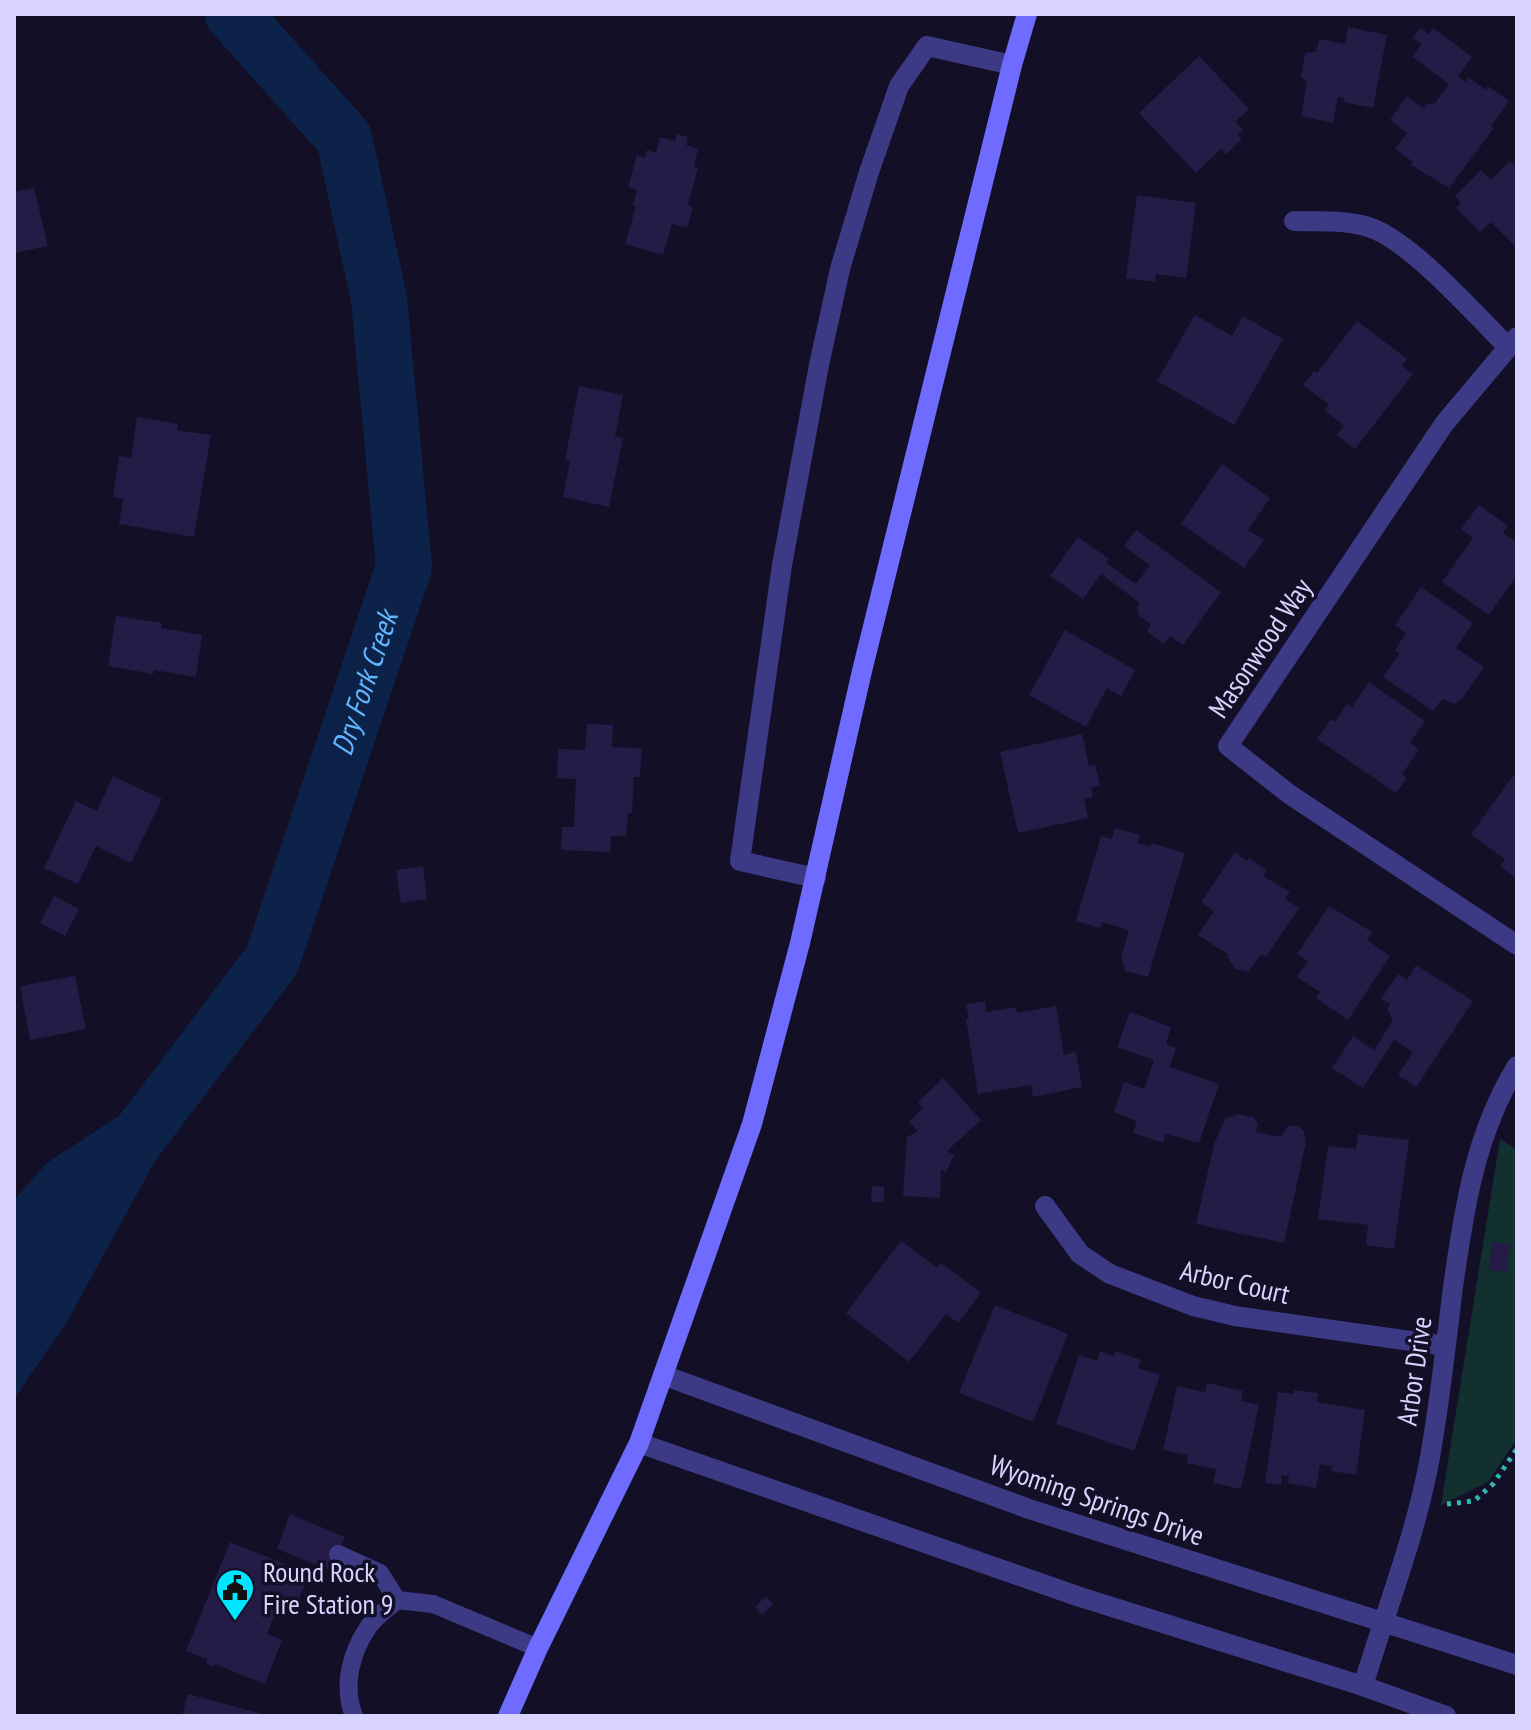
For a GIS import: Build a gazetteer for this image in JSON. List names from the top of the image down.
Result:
{
  "streets": {
    "street": [
      "Masonwood Way",
      "Arbor Court",
      "Arbor Drive",
      "Wyoming Springs Drive"
    ]
  },
  "crossings": [
    ["Arbor Court", "Arbor Drive"],
    ["Arbor Drive", "Wyoming Springs Drive"]
  ],
  "water": ["Dry Fork Creek"],
  "places": {
    "public building": ["Round Rock Fire Station 9"]
  }
}
